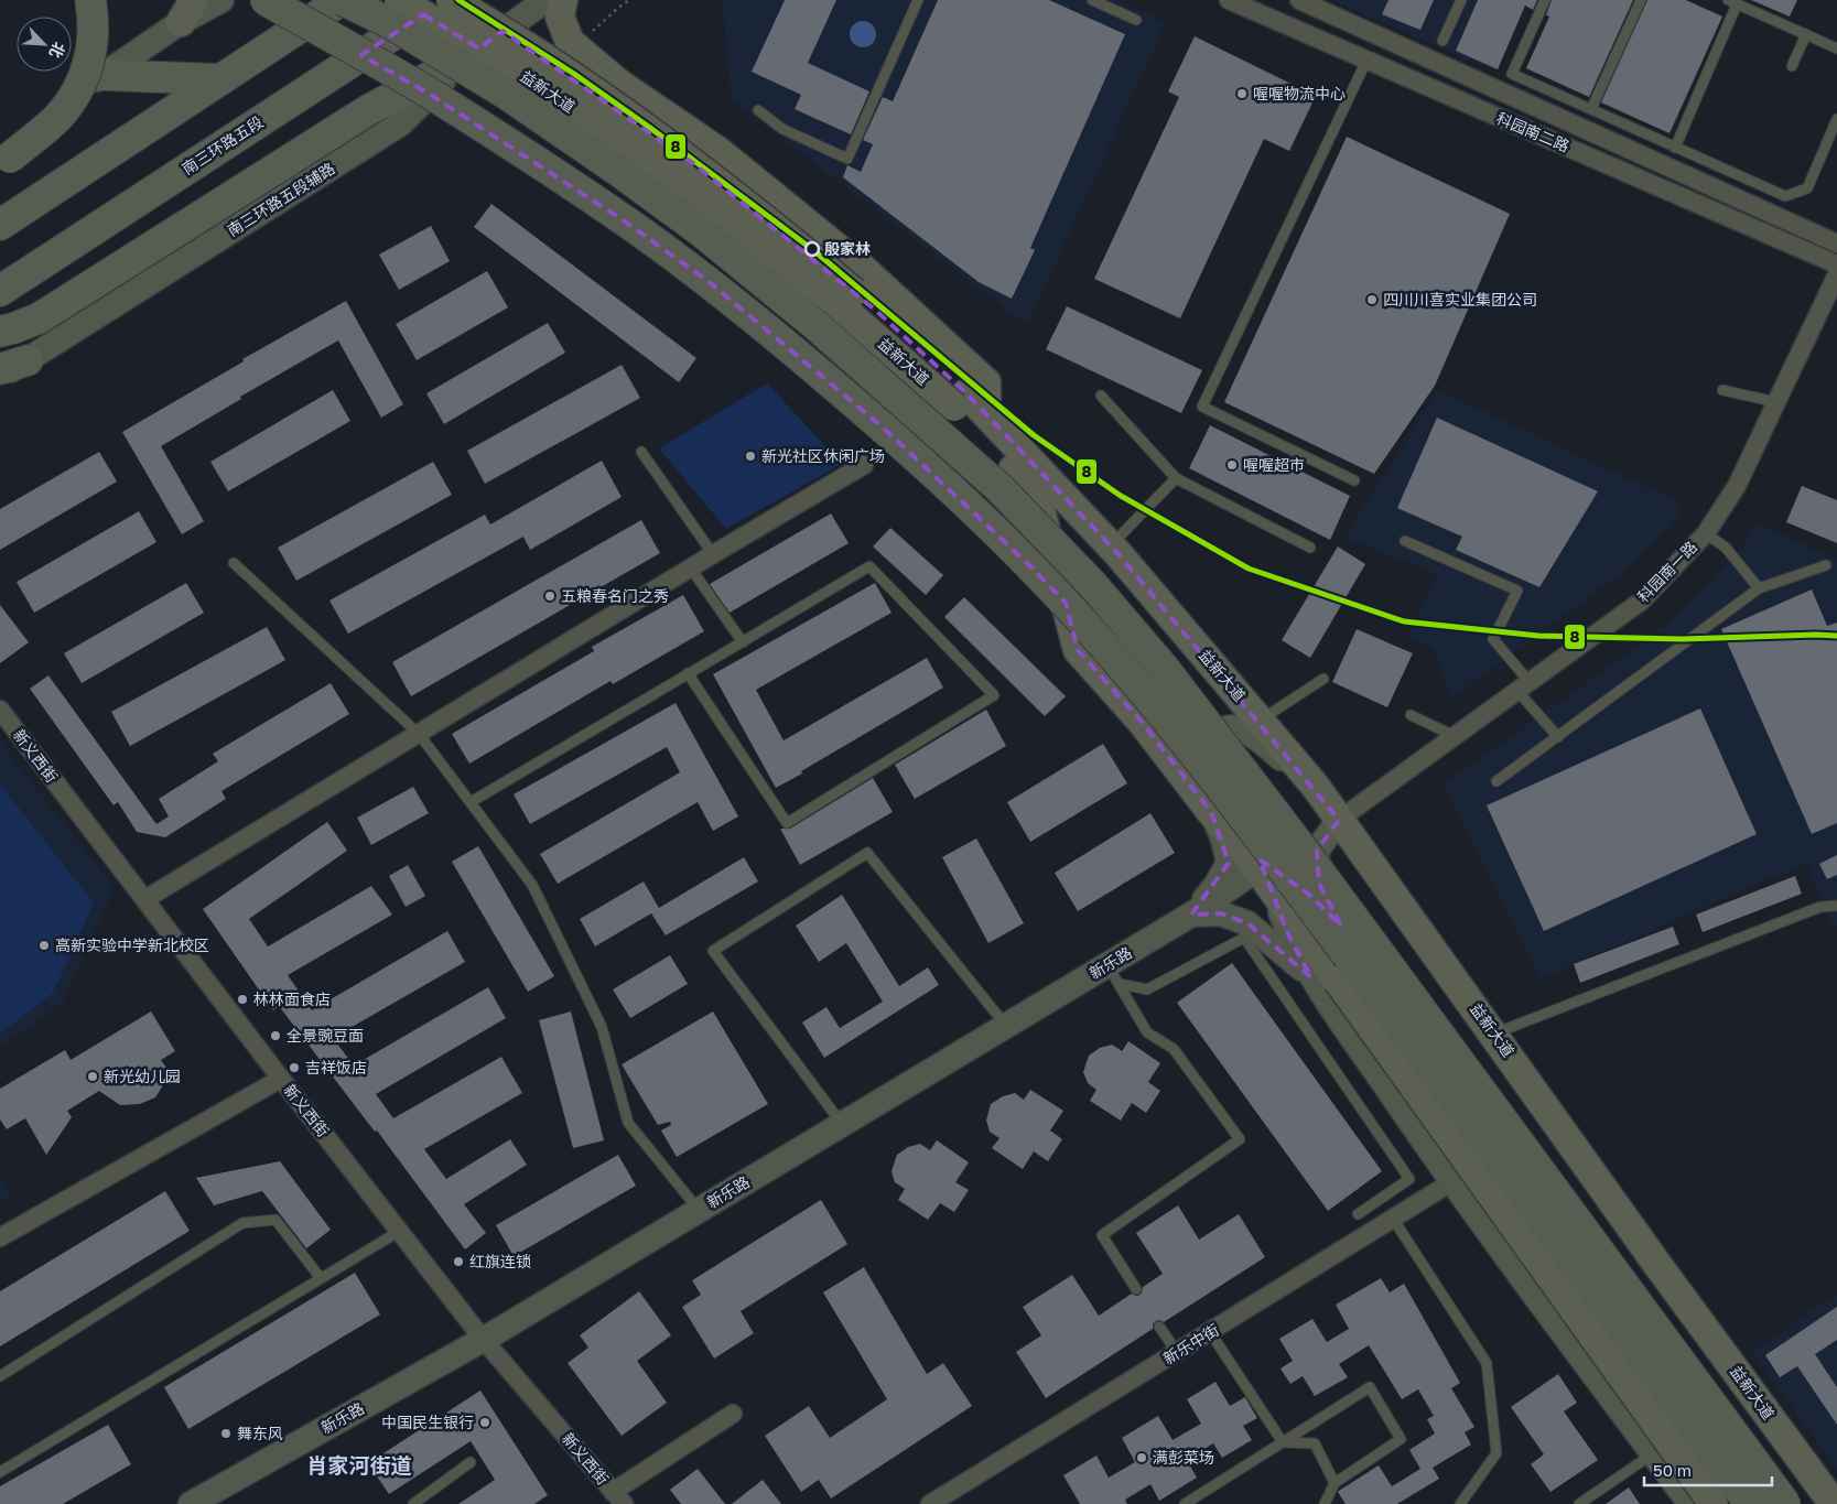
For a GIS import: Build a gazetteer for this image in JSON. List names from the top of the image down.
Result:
{
  "streets": {
    "highway": ["南三环路五段"],
    "main road": ["益新大道"],
    "street": [
      "科园南二路",
      "南三环路五段辅路",
      "科园南一路",
      "新义西街",
      "新乐路",
      "新乐中街"
    ]
  },
  "crossings": [
    ["益新大道", "科园南一路"],
    ["益新大道", "新乐路"],
    ["新义西街", "新乐路"]
  ],
  "districts": ["肖家河街道"],
  "places": [
    "喔喔物流中心",
    "殷家林",
    "四川川喜实业集团公司",
    "新光社区休闲广场",
    "喔喔超市",
    "五粮春名门之秀",
    "高新实验中学新北校区",
    "林林面食店",
    "全景豌豆面",
    "吉祥饭店",
    "新光幼儿园",
    "红旗连锁",
    "中国民生银行",
    "舞东风",
    "满彭菜场"
  ],
  "lines": ["transit line 8"],
  "scale_bar": "50 m",
  "north": "bottom right"
}
